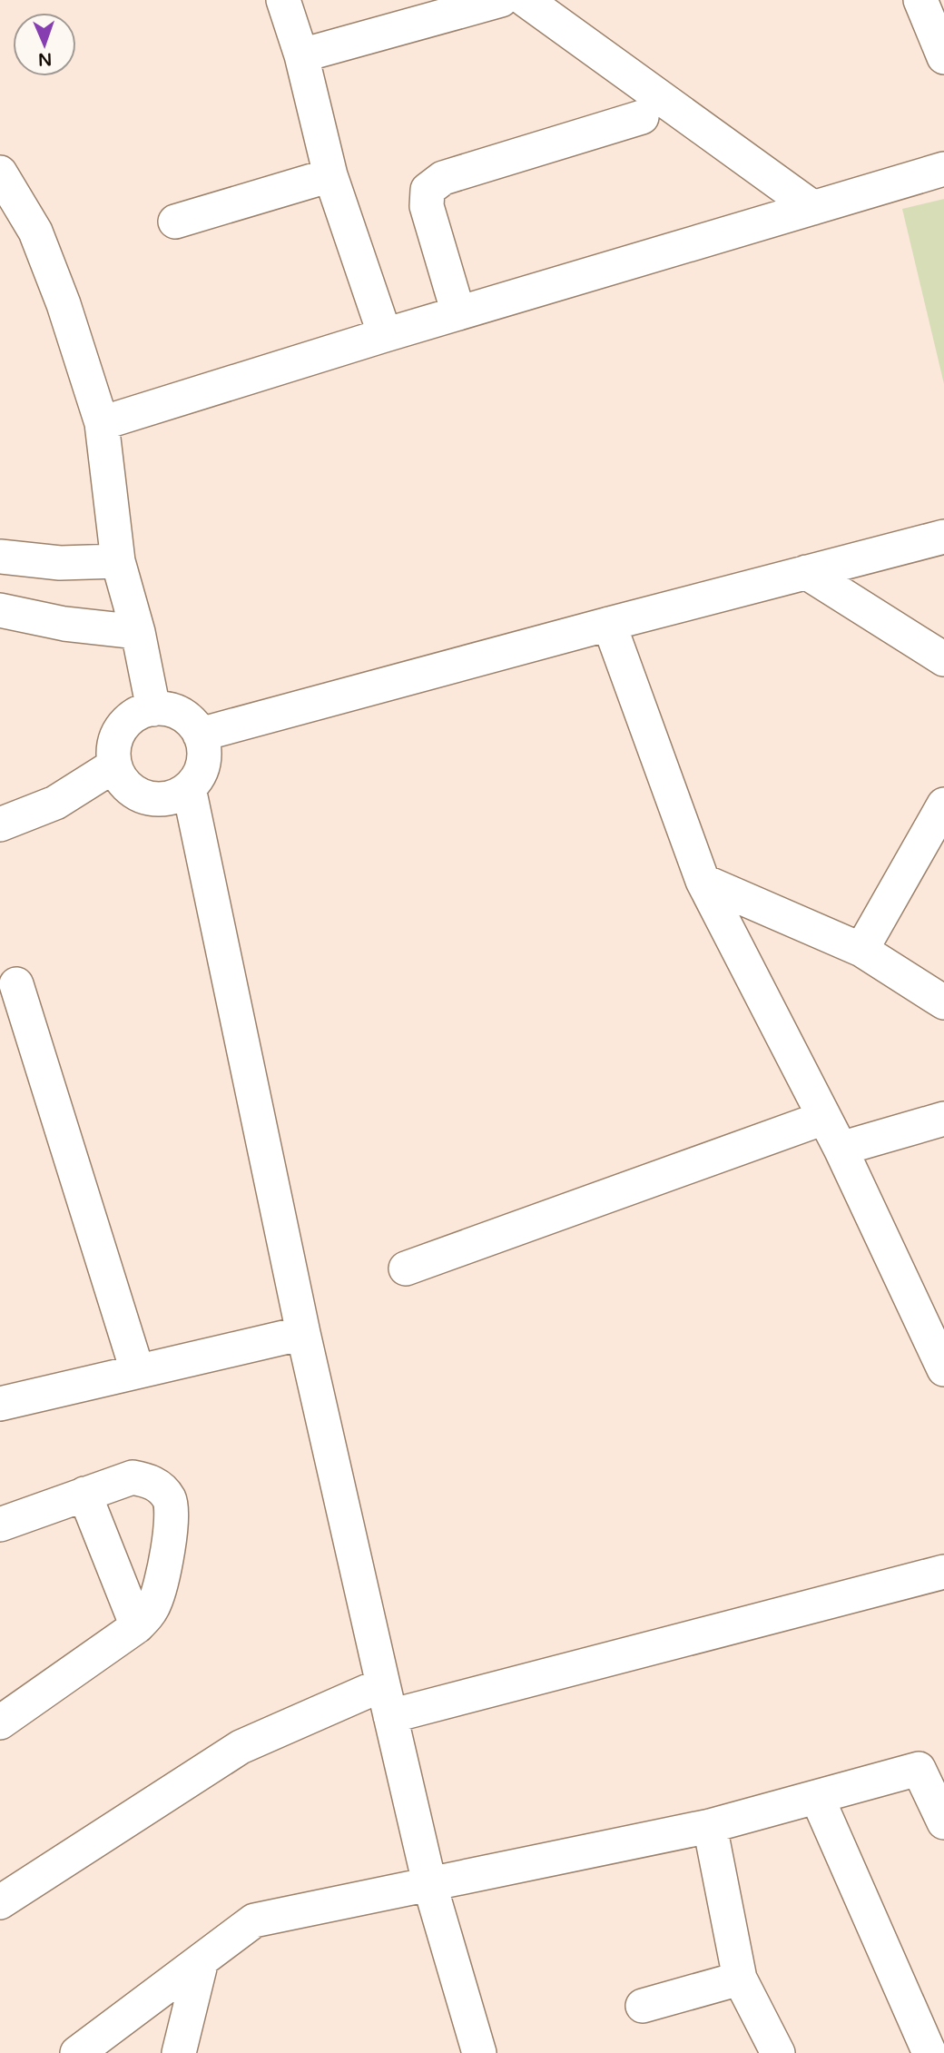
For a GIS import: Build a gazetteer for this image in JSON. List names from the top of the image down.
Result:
{
  "north": "bottom"
}
